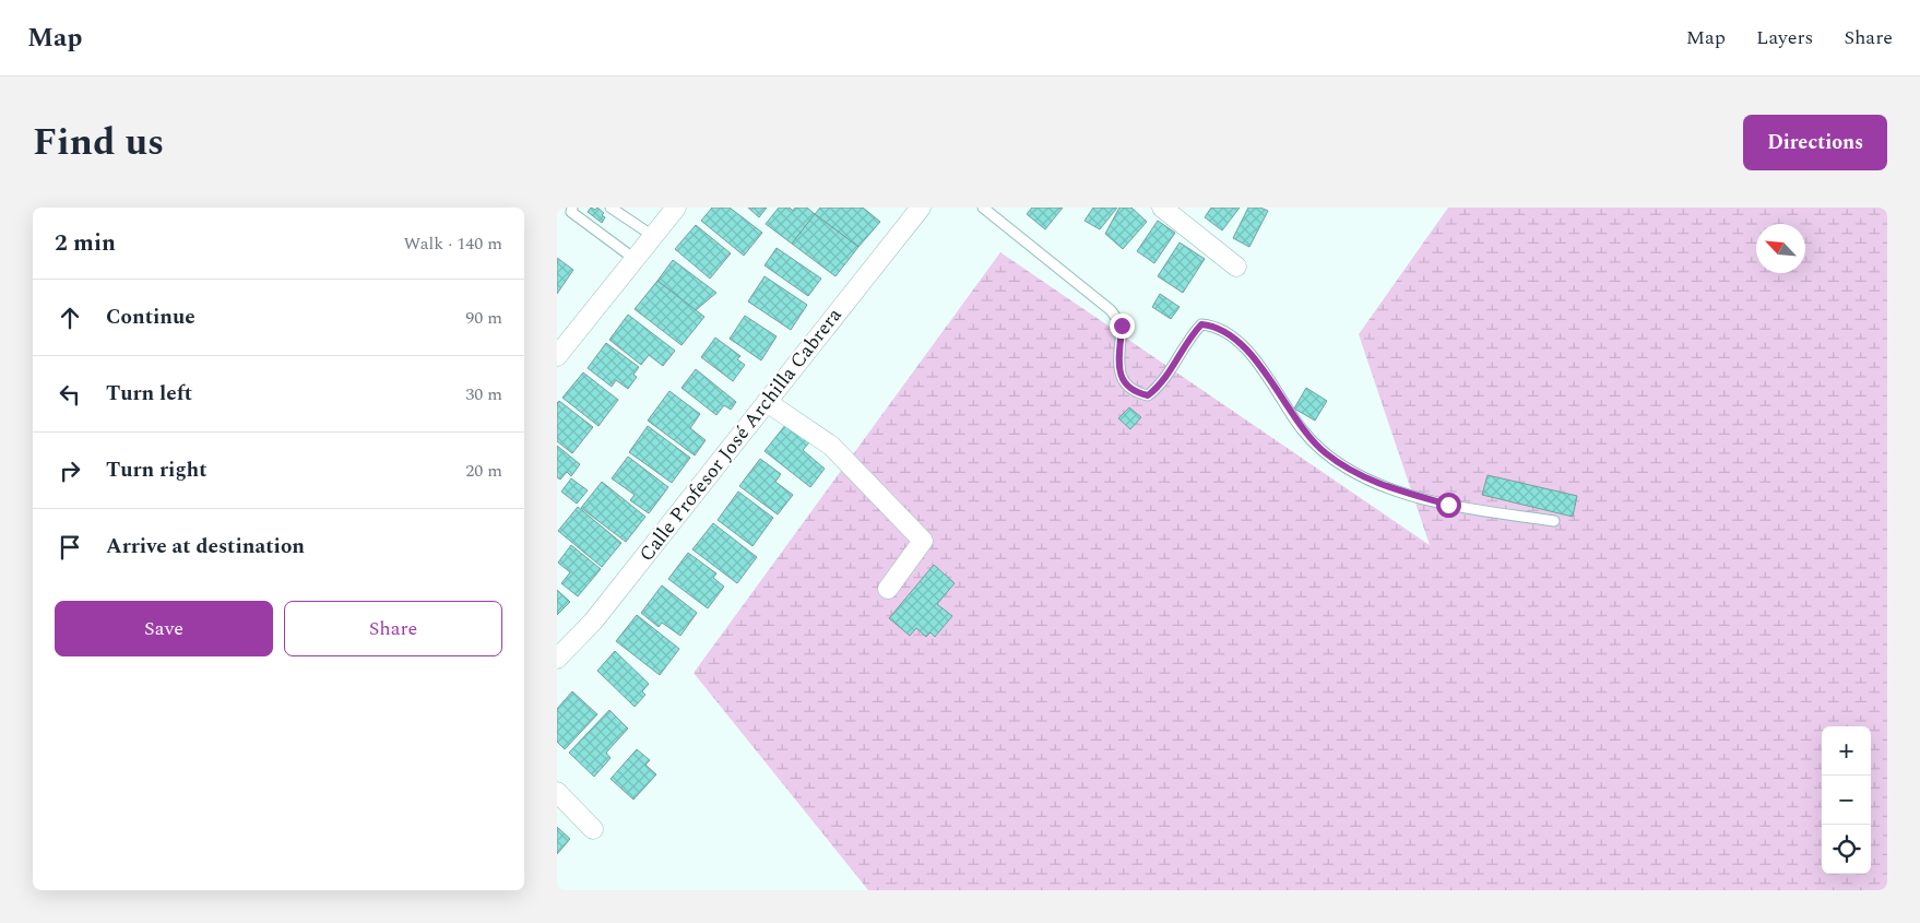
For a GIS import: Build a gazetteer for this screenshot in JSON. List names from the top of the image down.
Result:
{
  "streets": {
    "street": ["Calle Profesor José Archilla Cabrera"]
  },
  "north": "top left",
  "page": {
    "header": "Map",
    "nav": ["Map", "Layers", "Share"],
    "title": "Find us",
    "buttons": [
      "Directions",
      ["Save", "Share"]
    ],
    "heading": ["2 min", "Walk · 140 m"],
    "list": [
      ["Continue", "90 m"],
      ["Turn left", "30 m"],
      ["Turn right", "20 m"],
      "Arrive at destination"
    ],
    "map_buttons": ["+", "−"]
  }
}
